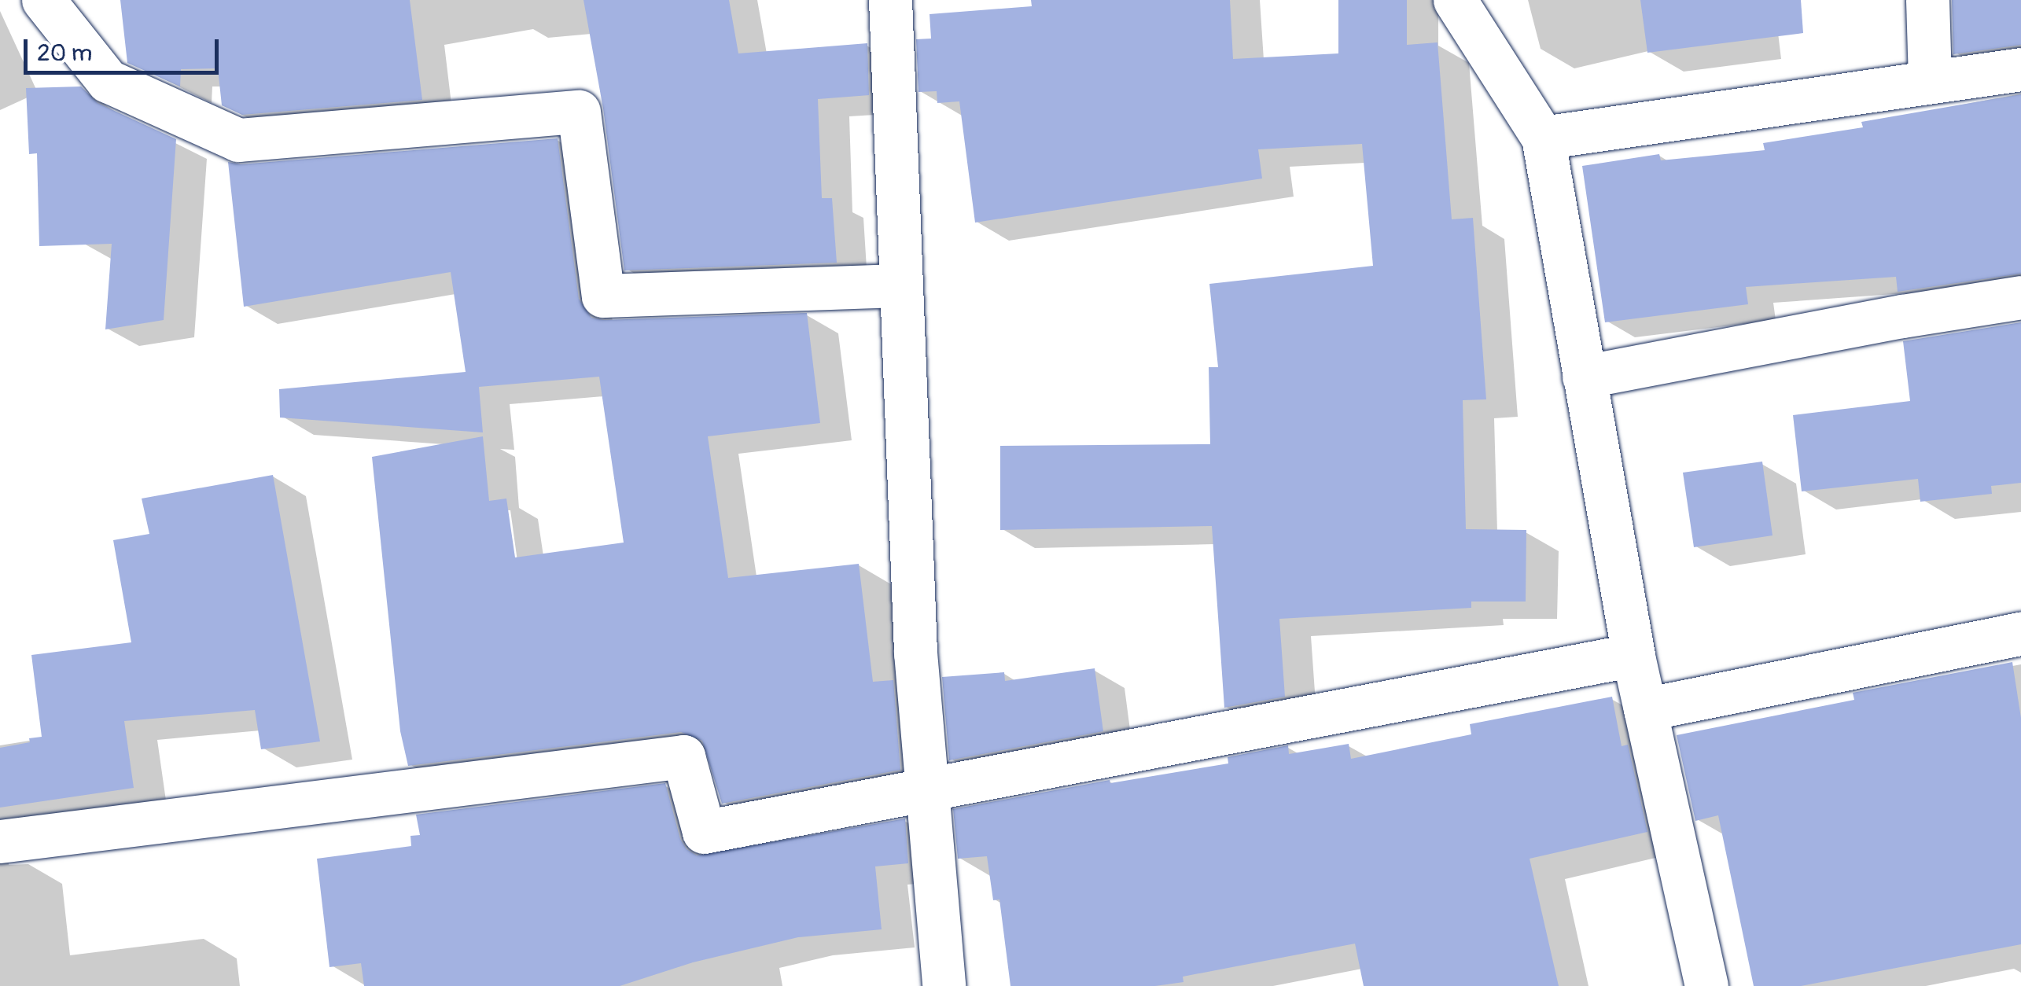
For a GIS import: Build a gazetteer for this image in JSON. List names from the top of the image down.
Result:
{
  "scale_bar": "20 m"
}
